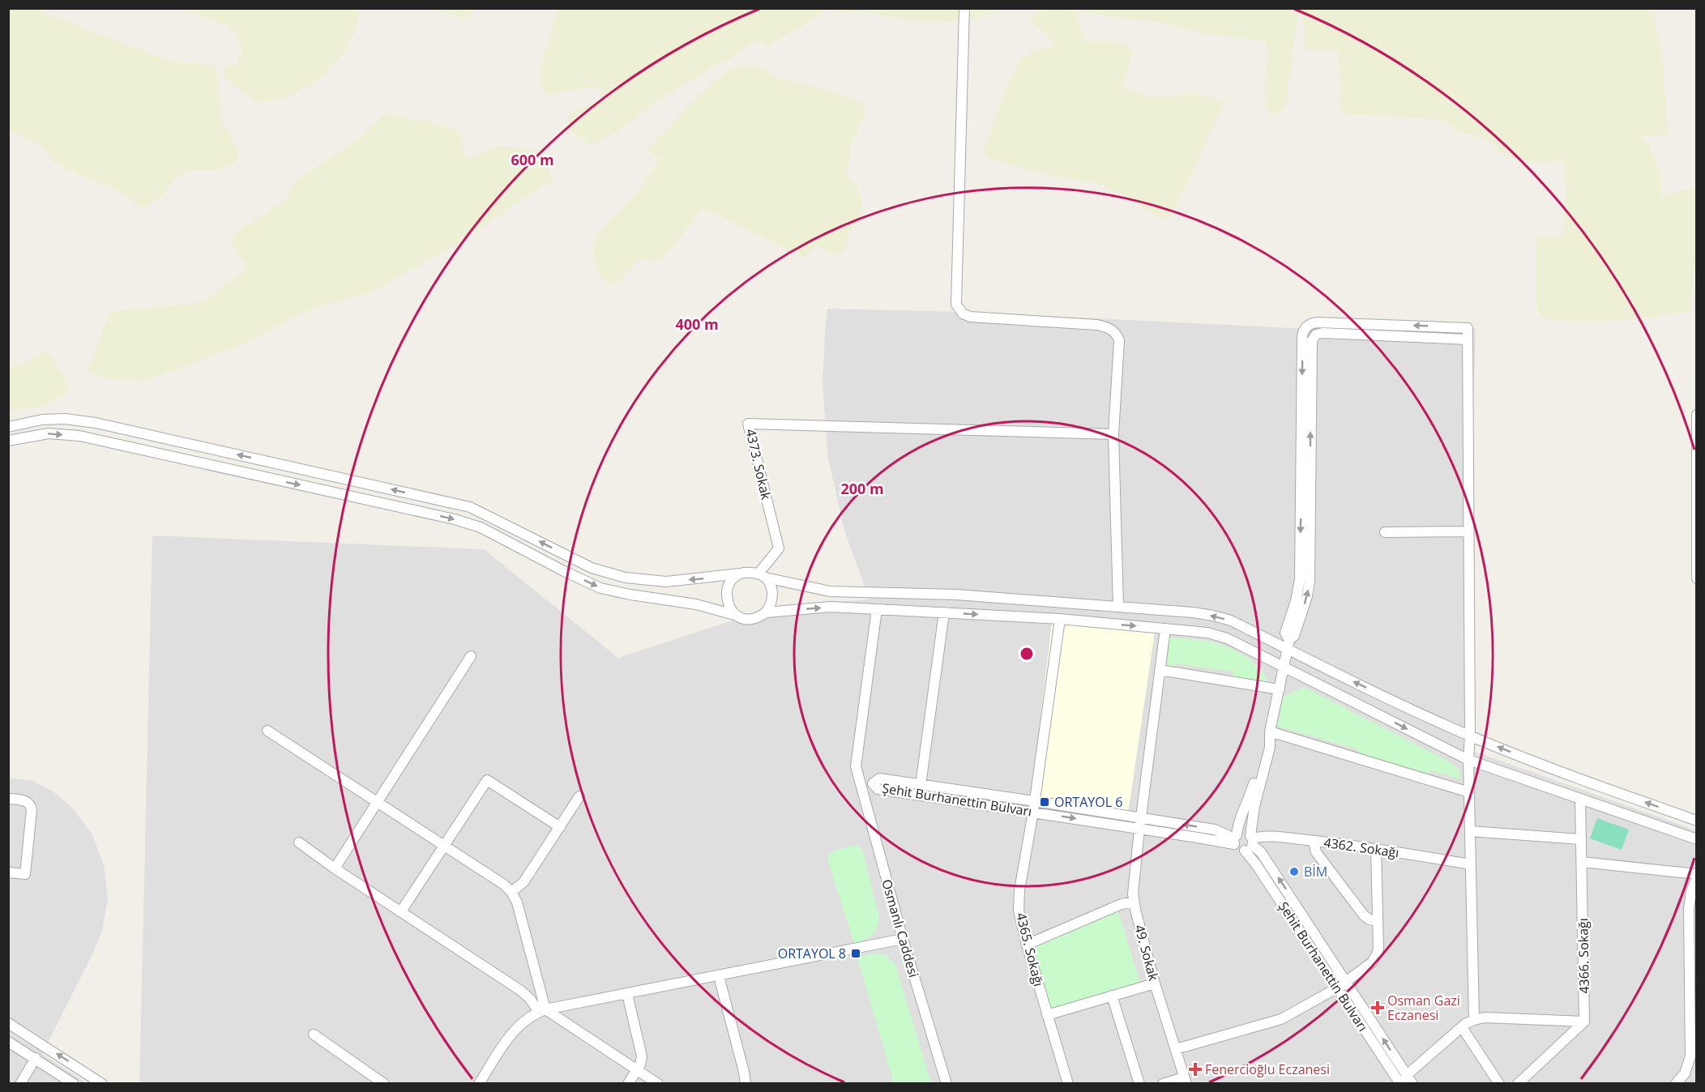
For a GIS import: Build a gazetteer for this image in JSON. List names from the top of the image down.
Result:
{
  "streets": {
    "street": [
      "4373. Sokak",
      "Şehit Burhanettin Bulvarı",
      "4362. Sokağı",
      "Osmanlı Caddesi",
      "4365. Sokağı",
      "49. Sokak",
      "4366. Sokağı"
    ]
  },
  "crossings": [
    ["Şehit Burhanettin Bulvarı", "4362. Sokağı"],
    ["Şehit Burhanettin Bulvarı", "4365. Sokağı"],
    ["Şehit Burhanettin Bulvarı", "49. Sokak"]
  ],
  "places": {
    "transit": ["ORTAYOL 6", "ORTAYOL 8"],
    "other": ["BİM"],
    "health": ["Osman Gazi Eczanesi", "Fenercioğlu Eczanesi"]
  },
  "rings": ["600 m", "400 m", "200 m"]
}
